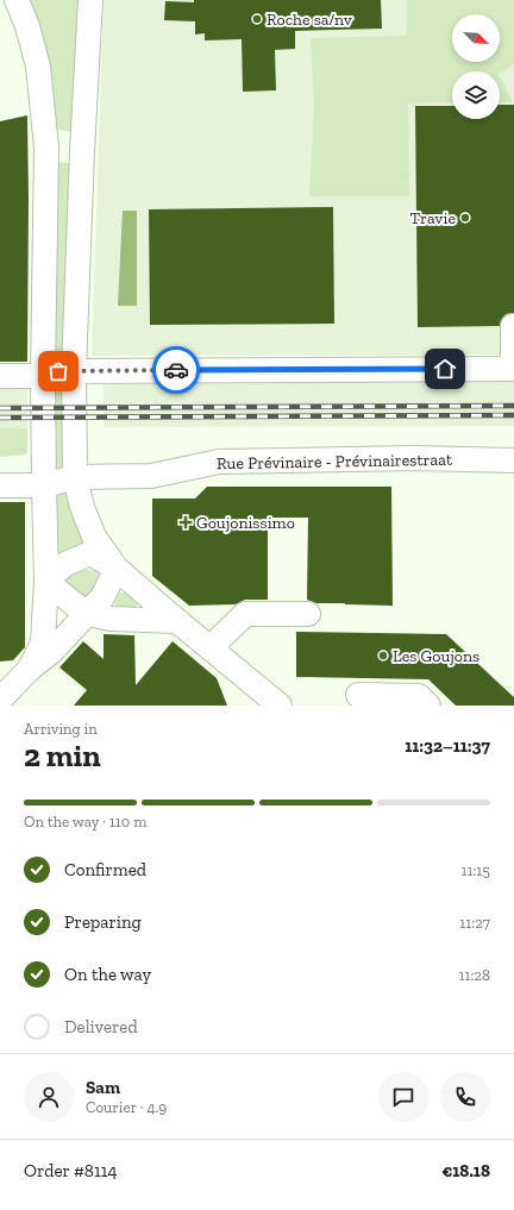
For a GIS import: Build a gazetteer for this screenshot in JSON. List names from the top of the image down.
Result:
{
  "streets": {
    "street": ["Rue Prévinaire - Prévinairestraat"]
  },
  "places": {
    "other": ["Roche sa/nv", "Travie", "Les Goujons"],
    "health": ["Goujonissimo"]
  },
  "north": "bottom right",
  "page": {
    "heading": ["2 min", "Arriving in", "11:32–11:37"],
    "panel": [
      "Sam",
      "Courier · 4.9",
      "Order #8114",
      "€18.18"
    ],
    "bar": "On the way · 110 m",
    "list": [
      ["Confirmed", "11:15"],
      ["Preparing", "11:27"],
      ["On the way", "11:28"],
      "Delivered"
    ]
  }
}
